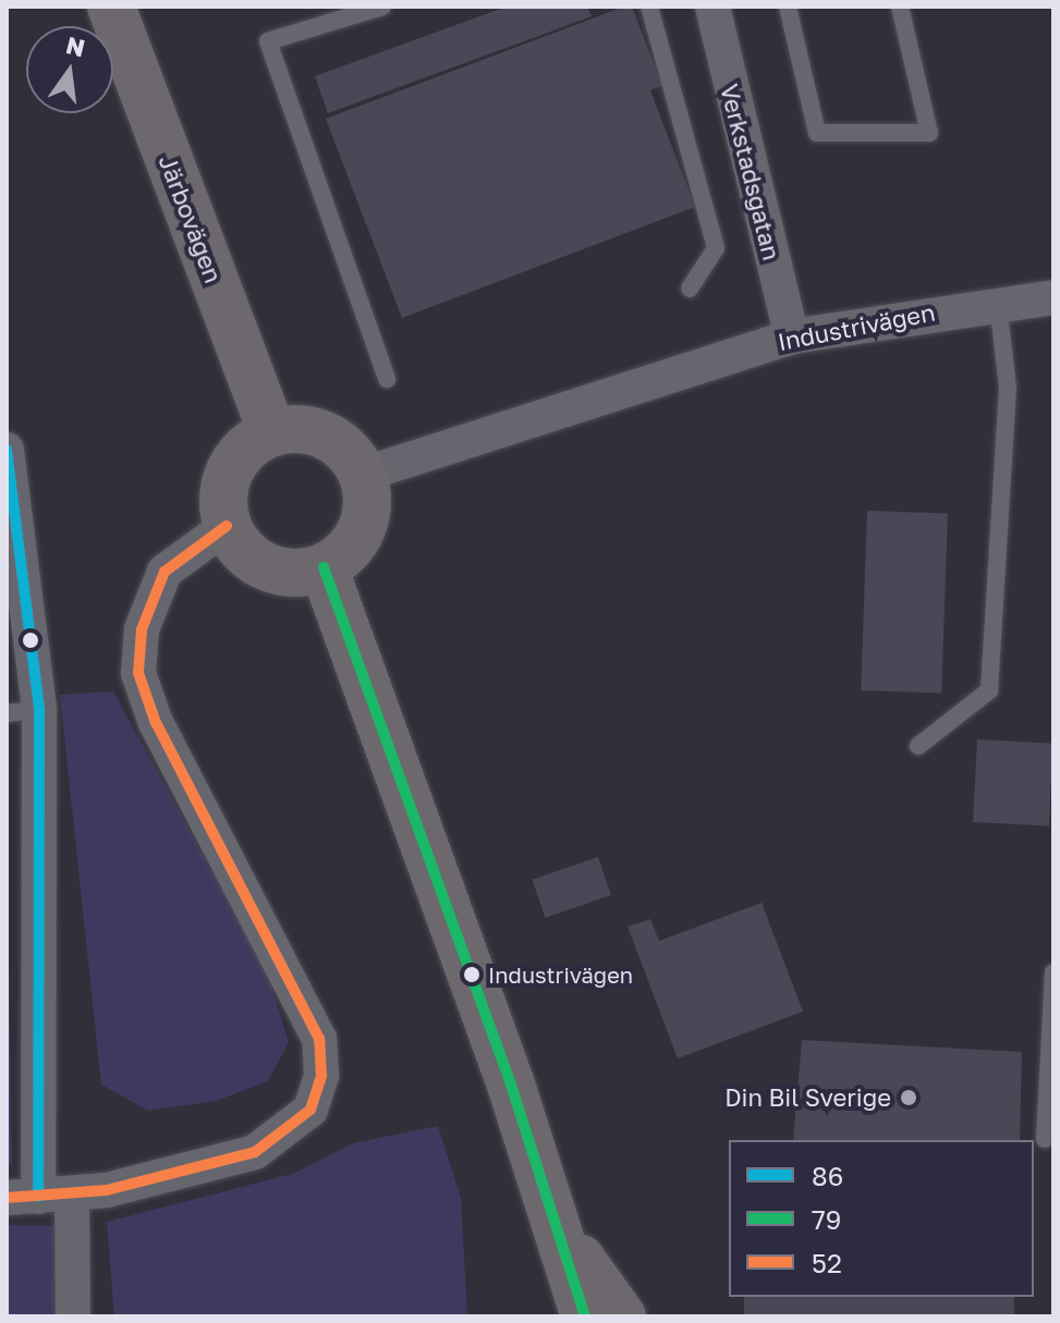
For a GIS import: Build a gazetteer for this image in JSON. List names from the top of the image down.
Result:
{
  "streets": {
    "main road": ["Järbovägen"],
    "street": ["Verkstadsgatan", "Industrivägen"]
  },
  "crossings": [
    ["Verkstadsgatan", "Industrivägen"],
    ["Järbovägen", "Industrivägen"]
  ],
  "places": ["Industrivägen", "Din Bil Sverige"],
  "lines": ["transit line 86", "transit line 52", "transit line 79"],
  "legend": ["86", "79", "52"],
  "north": "top"
}
